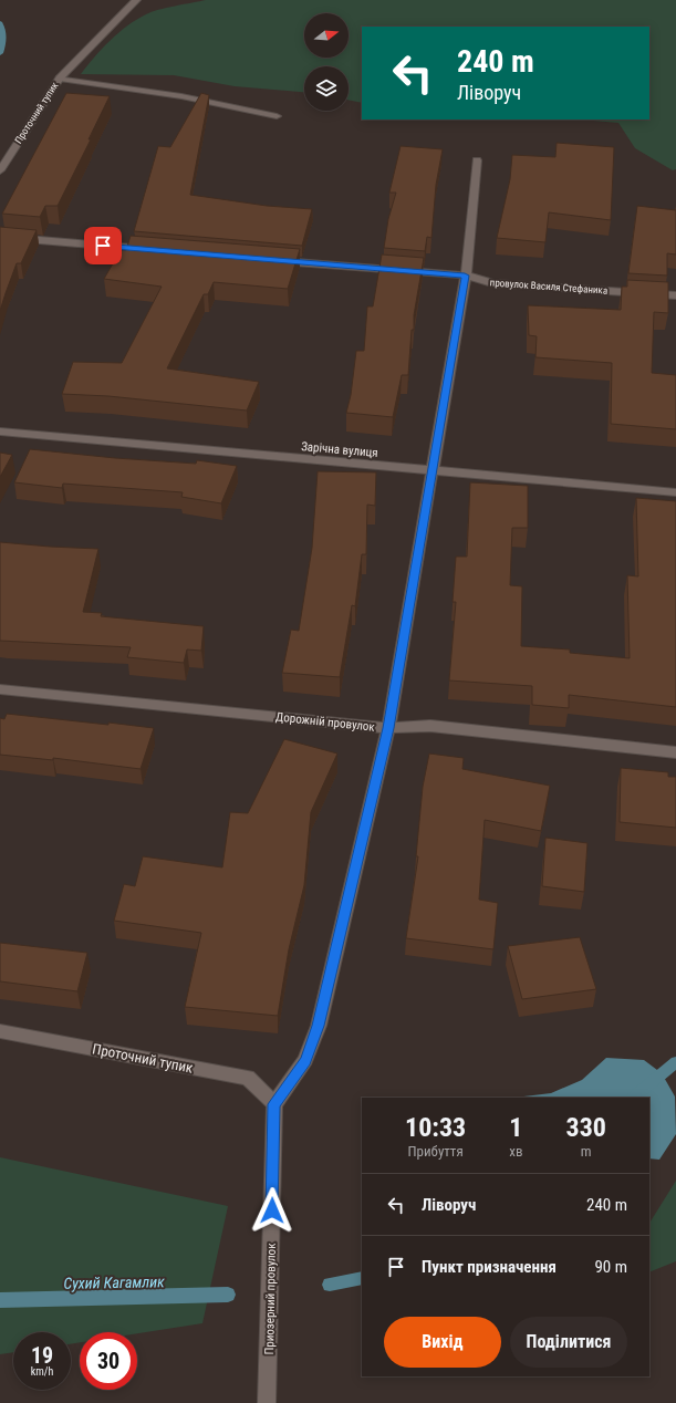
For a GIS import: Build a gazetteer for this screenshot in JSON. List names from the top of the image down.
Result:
{
  "streets": {
    "street": [
      "Проточний тупик",
      "провулок Василя Стефаника",
      "Зарічна вулиця",
      "Дорожній провулок",
      "Приозерний провулок"
    ]
  },
  "crossings": [
    ["Проточний тупик", "Приозерний провулок"]
  ],
  "water": ["Сухий Кагамлик"],
  "north": "right",
  "page": {
    "turn": ["240 m", "Ліворуч"],
    "eta": [
      "10:33",
      "Прибуття",
      "1",
      "хв",
      "330",
      "m"
    ],
    "list": [
      {
        "name": "Ліворуч",
        "value": "240 m"
      },
      {
        "name": "Пункт призначення",
        "value": "90 m"
      }
    ],
    "buttons": ["Вихід", "Поділитися"],
    "speed": "19 km/h",
    "limit": "30"
  }
}
